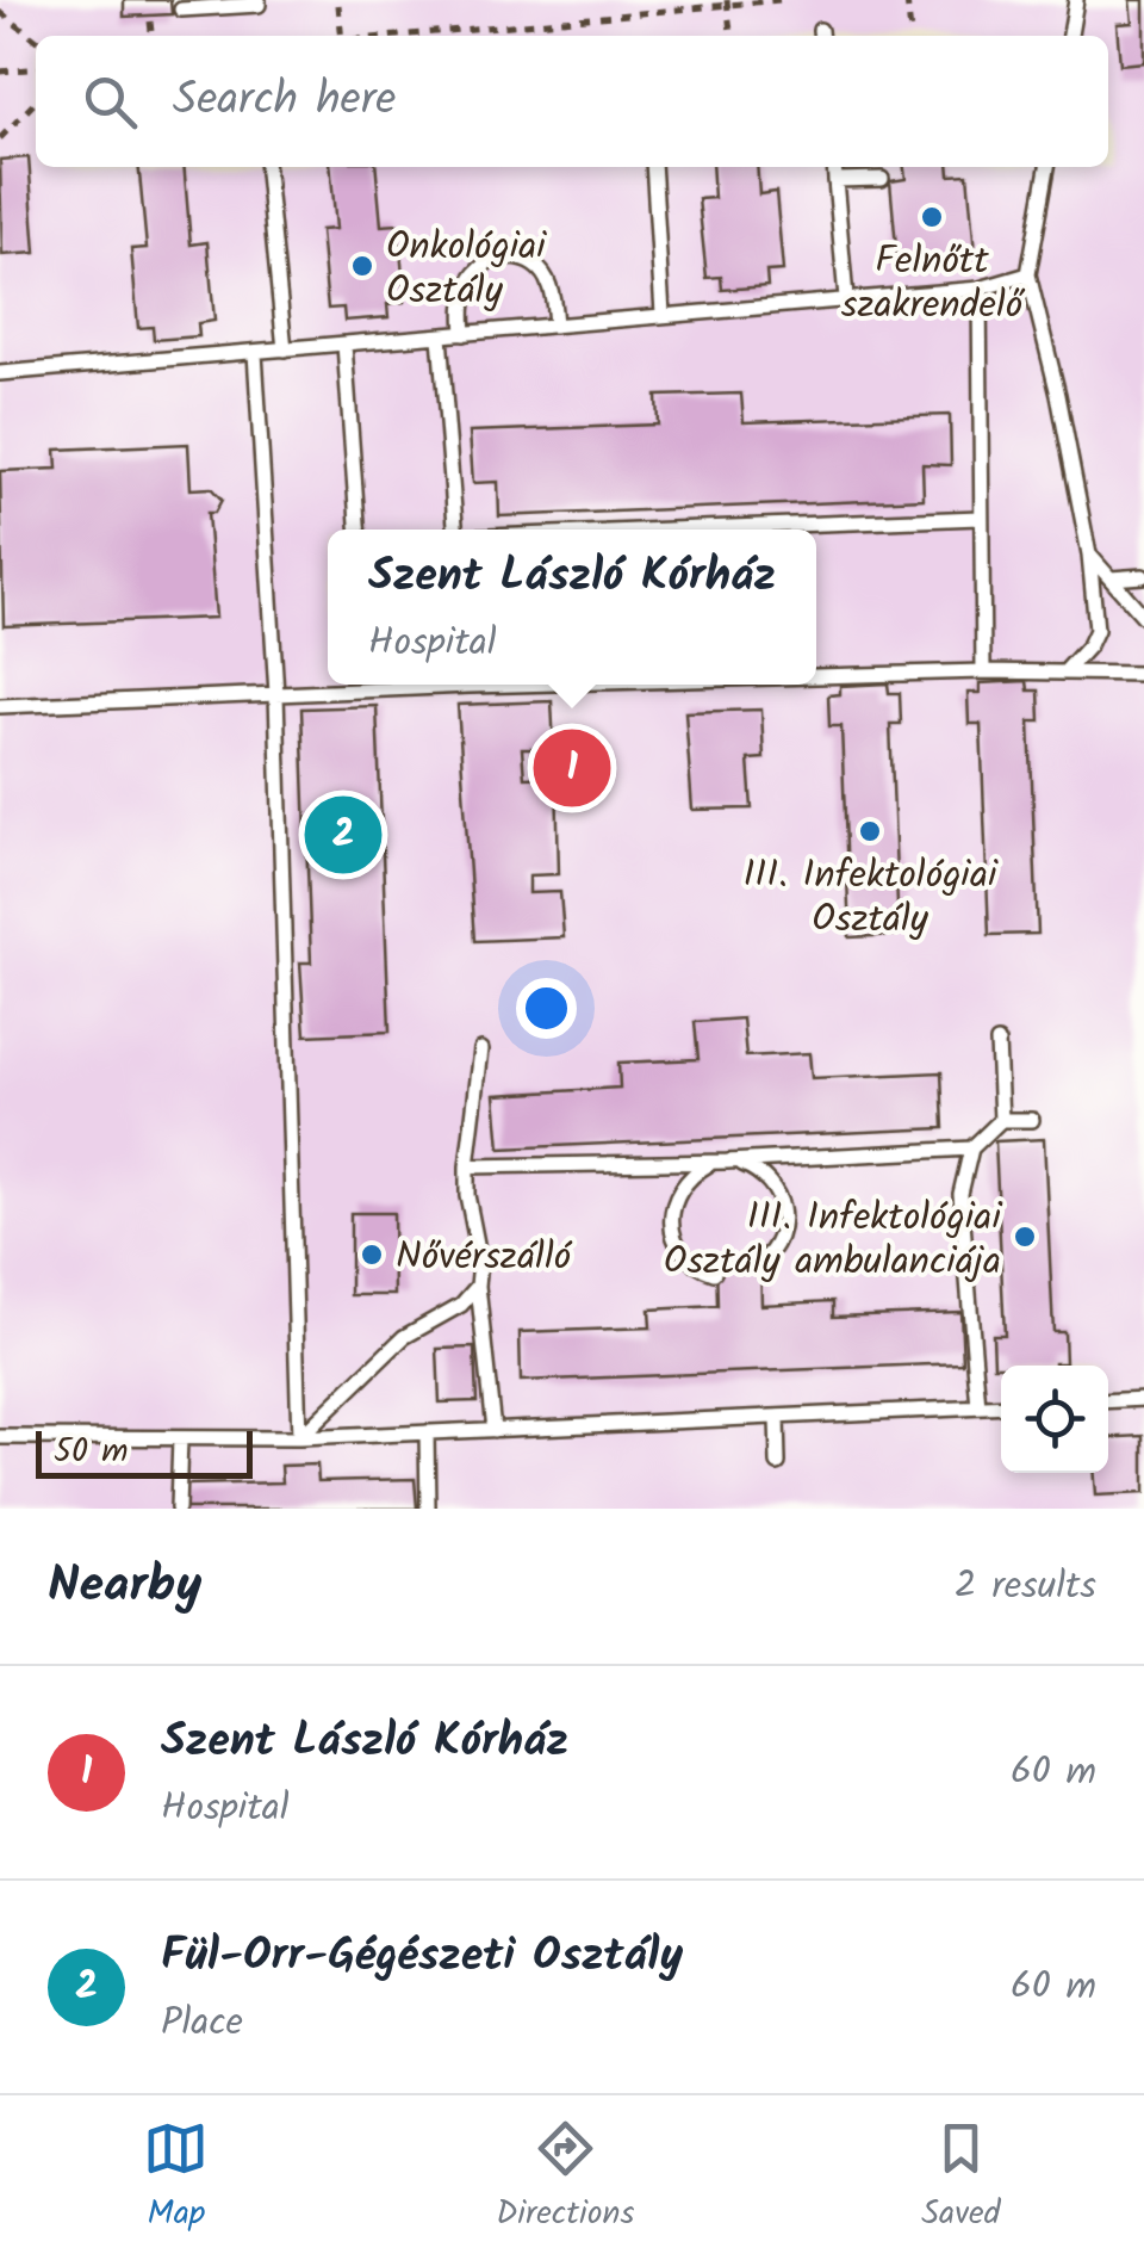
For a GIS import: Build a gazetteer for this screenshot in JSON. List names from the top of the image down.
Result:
{
  "places": [
    "Felnőtt szakrendelő",
    "Onkológiai Osztály",
    "III. Infektológiai Osztály",
    "III. Infektológiai Osztály ambulanciája",
    "Nővérszálló"
  ],
  "scale_bar": "50 m",
  "page": {
    "search": "Search here",
    "popup": ["Szent László Kórház", "Hospital"],
    "pins": ["1", "2"],
    "scale": "50 m",
    "heading": ["Nearby", "2 results"],
    "list": [
      {
        "mark": "1",
        "name": "Szent László Kórház",
        "note": "Hospital",
        "value": "60 m"
      },
      {
        "mark": "2",
        "name": "Fül-Orr-Gégészeti Osztály",
        "note": "Place",
        "value": "60 m"
      }
    ],
    "nav": ["Map", "Directions", "Saved"]
  }
}
